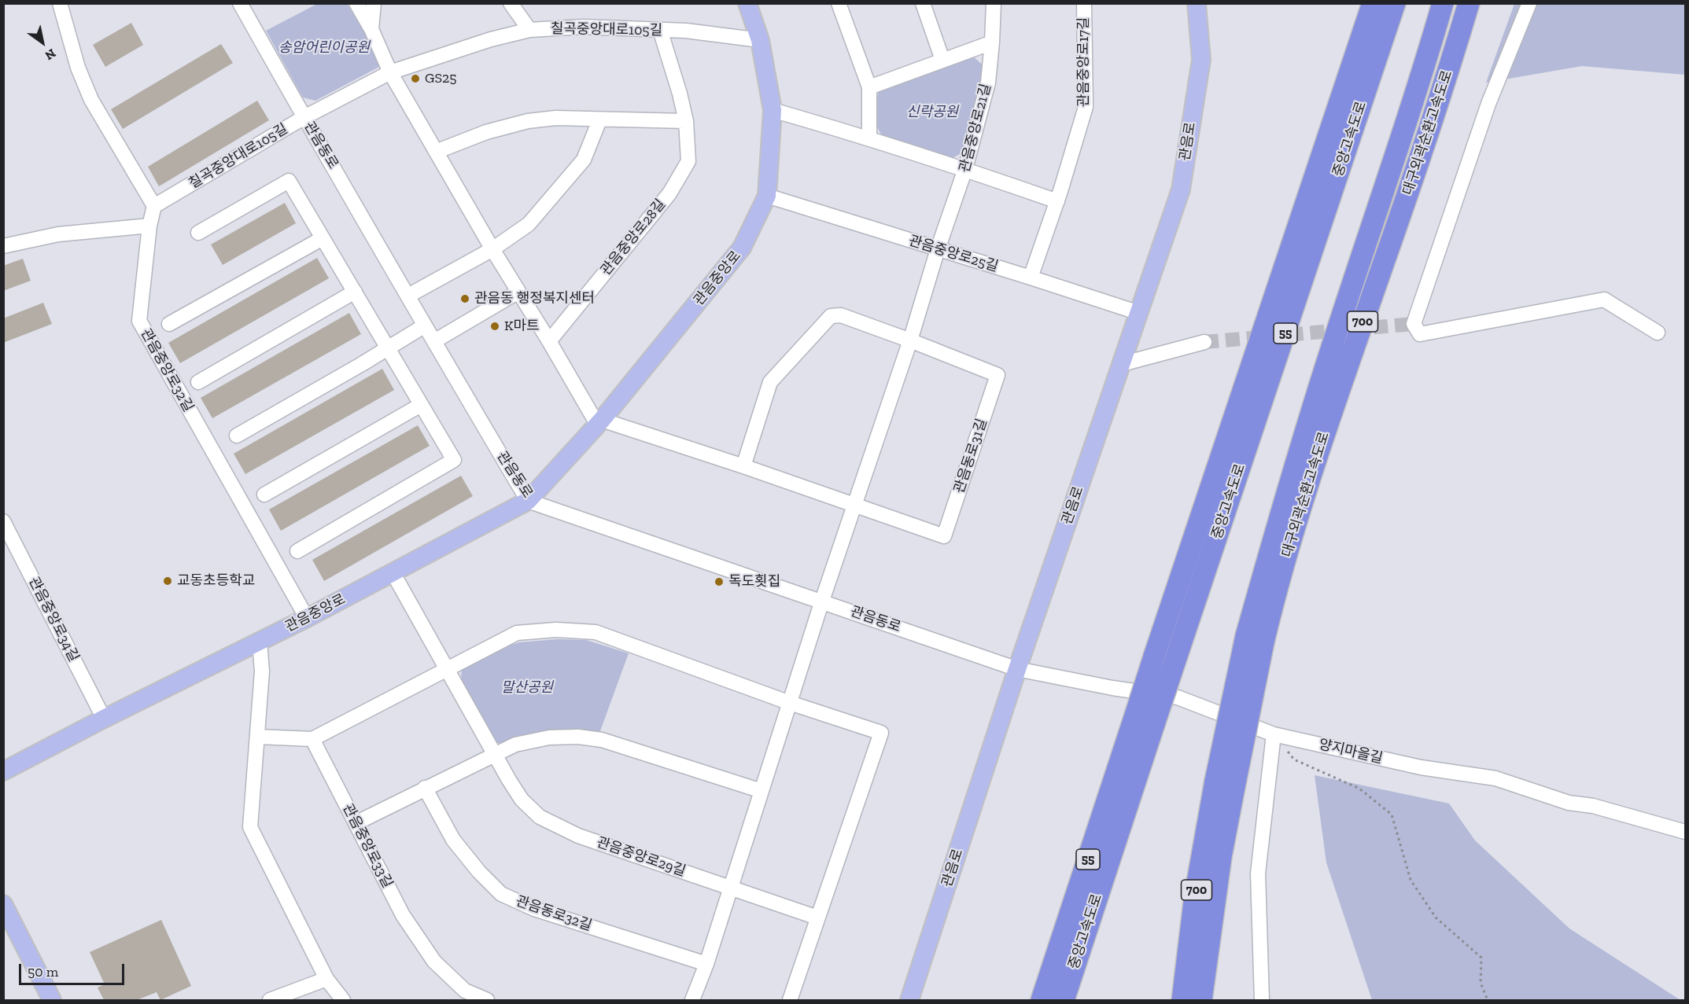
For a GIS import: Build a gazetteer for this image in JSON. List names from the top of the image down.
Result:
{
  "streets": {
    "highway": [
      "대구외곽순환고속도로",
      "중앙고속도로",
      "700",
      "55"
    ],
    "main road": ["관음로", "관음중앙로"],
    "street": [
      "칠곡중앙대로105길",
      "관음중앙로17길",
      "관음중앙로21길",
      "관음동로",
      "관음중앙로28길",
      "관음중앙로25길",
      "관음중앙로32길",
      "관음동로31길",
      "관음중앙로34길",
      "양지마을길",
      "관음중앙로33길",
      "관음중앙로29길",
      "관음동로32길"
    ]
  },
  "crossings": [
    ["칠곡중앙대로105길", "관음동로"],
    ["칠곡중앙대로105길", "관음중앙로28길"],
    ["칠곡중앙대로105길", "관음중앙로"],
    ["칠곡중앙대로105길", "관음중앙로32길"],
    ["관음중앙로17길", "관음중앙로25길"],
    ["관음중앙로21길", "관음중앙로25길"],
    ["관음로", "관음동로"],
    ["관음로", "관음중앙로25길"],
    ["관음로", "양지마을길"],
    ["관음동로", "관음중앙로"],
    ["관음동로", "양지마을길"],
    ["관음중앙로25길", "관음중앙로"],
    ["관음중앙로", "관음중앙로32길"],
    ["관음중앙로", "관음중앙로34길"],
    ["관음중앙로", "관음중앙로29길"]
  ],
  "parks": ["송암어린이공원", "신락공원", "말산공원"],
  "places": [
    "GS25",
    "관음동 행정복지센터",
    "K마트",
    "교동초등학교",
    "독도횟집"
  ],
  "scale_bar": "50 m",
  "north": "bottom right"
}
